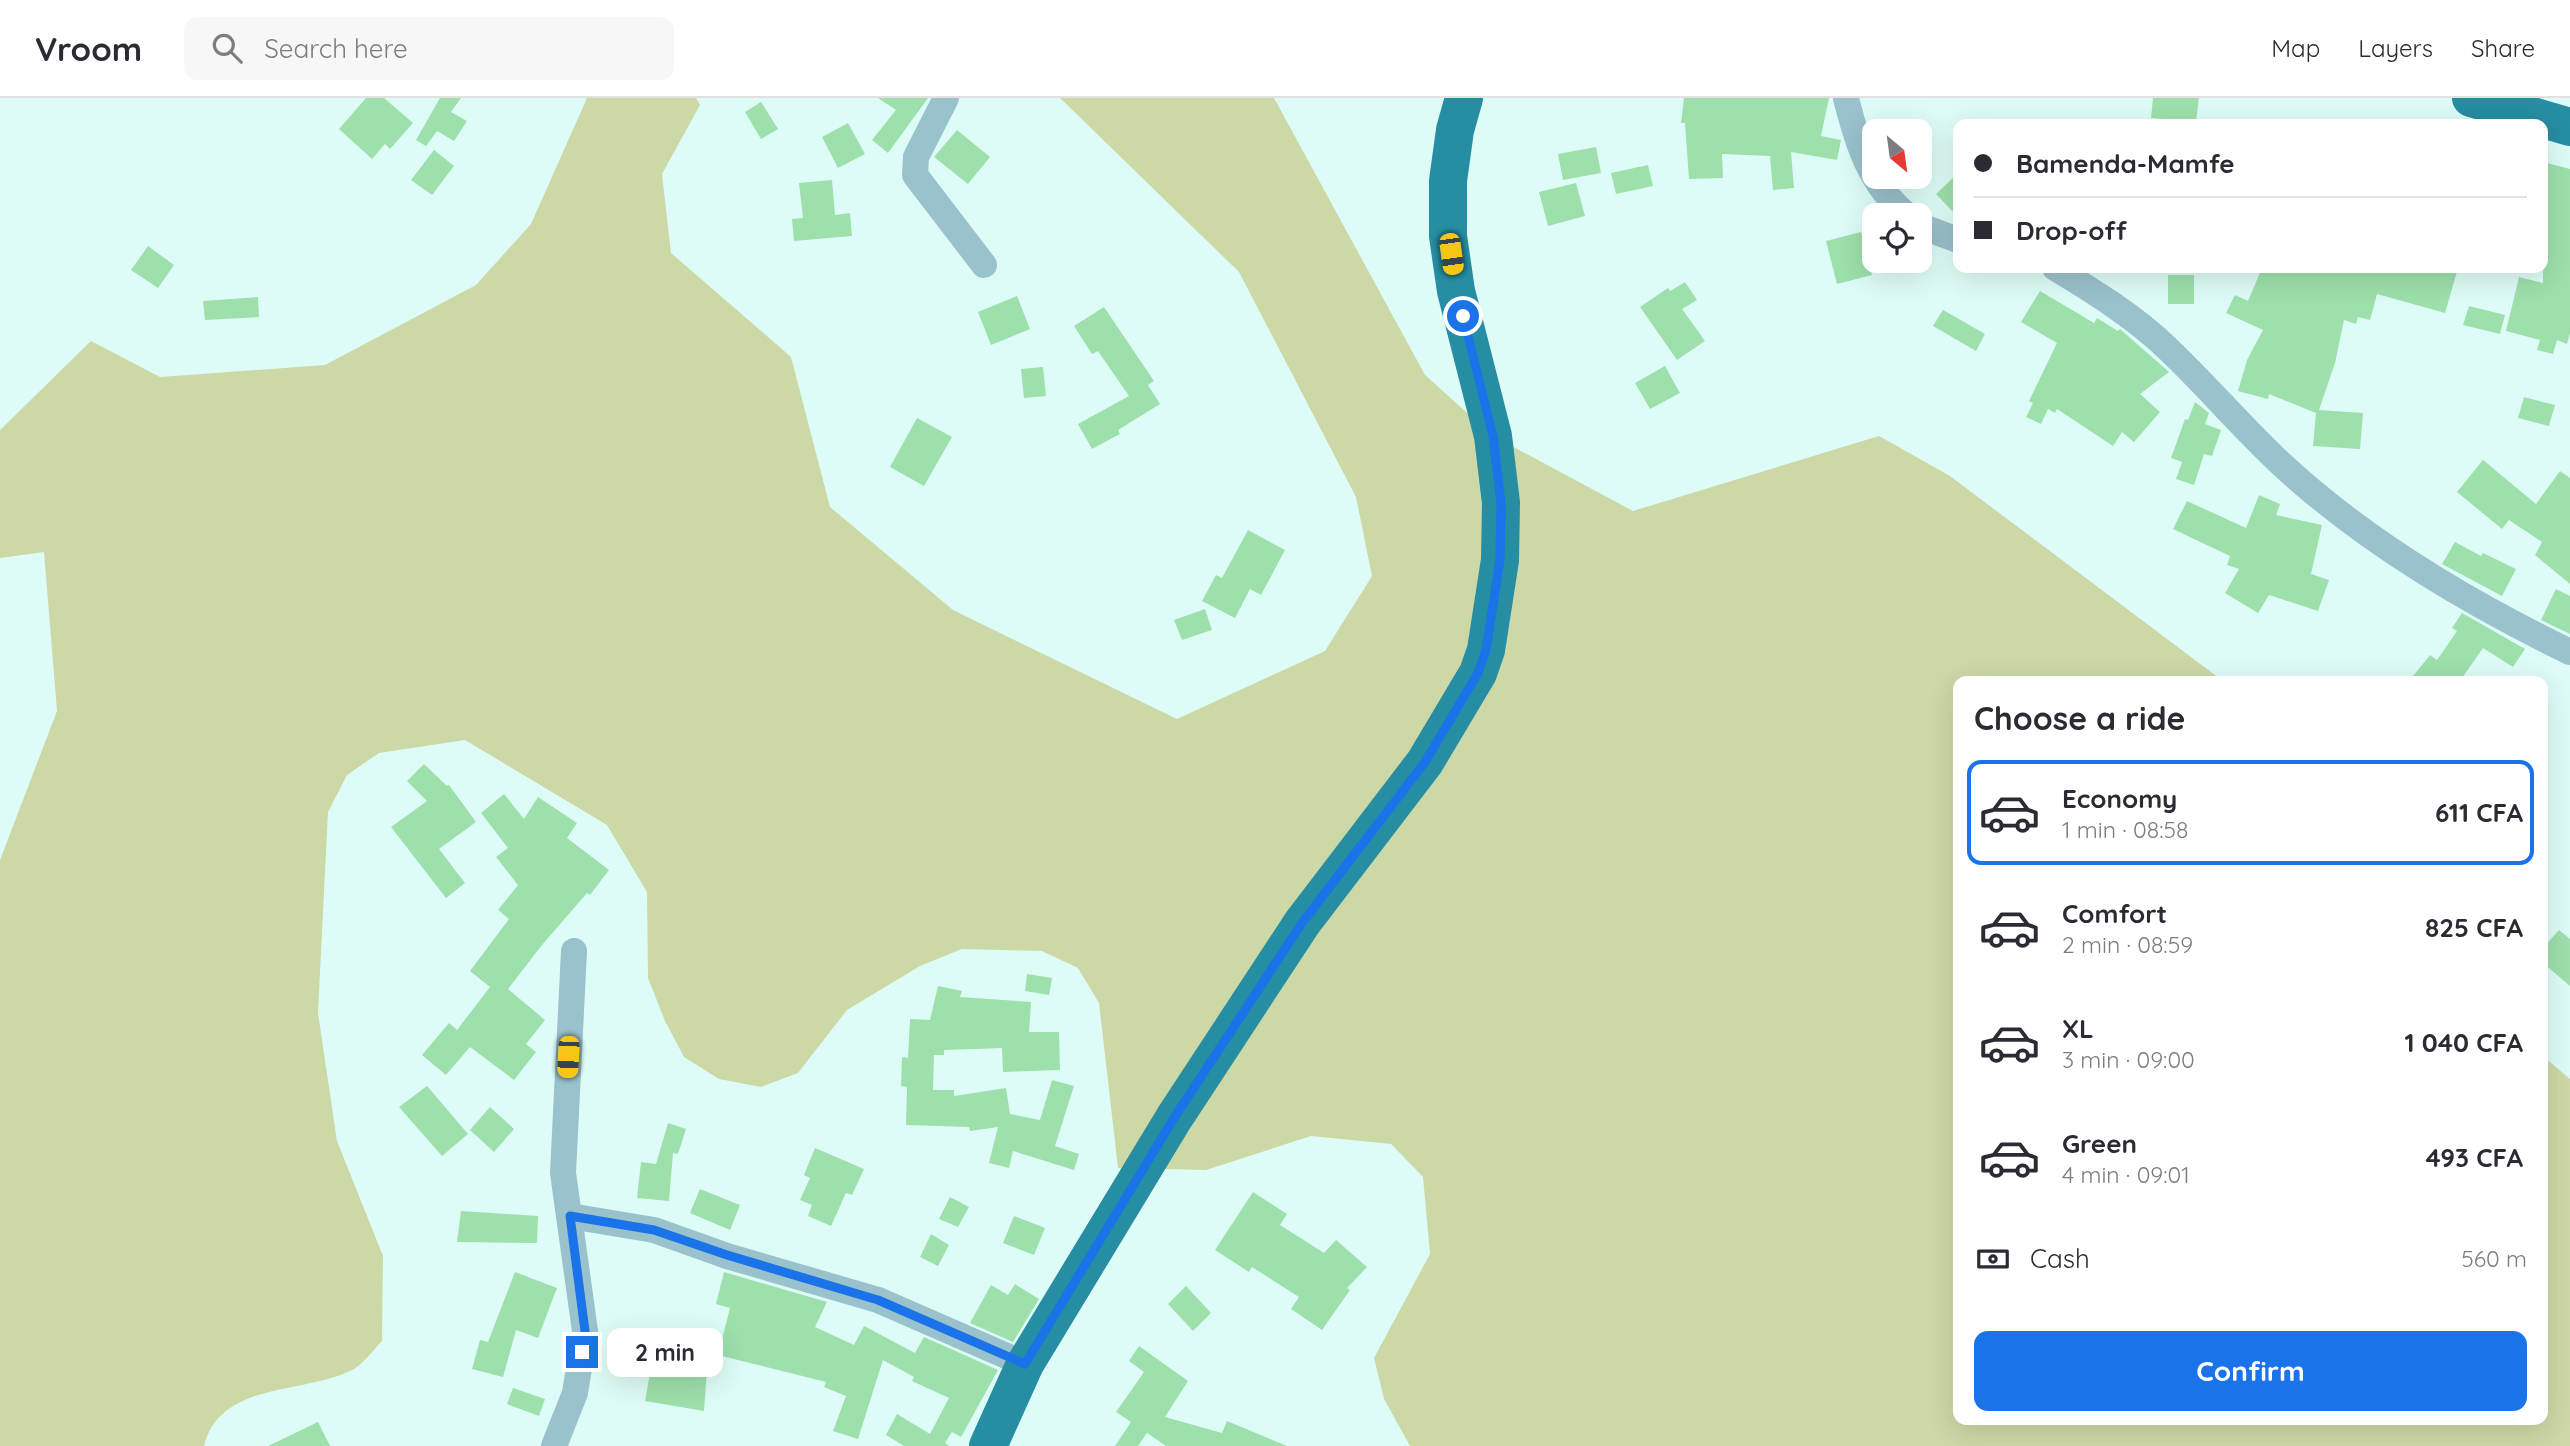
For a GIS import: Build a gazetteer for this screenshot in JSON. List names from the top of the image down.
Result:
{
  "north": "bottom right",
  "page": {
    "header": "Vroom",
    "search": "Search here",
    "nav": ["Map", "Layers", "Share"],
    "banner": ["Bamenda-Mamfe", "Drop-off"],
    "heading": "Choose a ride",
    "list": [
      {
        "name": "Economy",
        "note": "1 min · 08:58",
        "value": "611 CFA"
      },
      {
        "name": "Comfort",
        "note": "2 min · 08:59",
        "value": "825 CFA"
      },
      {
        "name": "XL",
        "note": "3 min · 09:00",
        "value": "1 040 CFA"
      },
      {
        "name": "Green",
        "note": "4 min · 09:01",
        "value": "493 CFA"
      }
    ],
    "pay": ["Cash", "560 m"],
    "buttons": "Confirm",
    "bubble": "2 min"
  }
}
